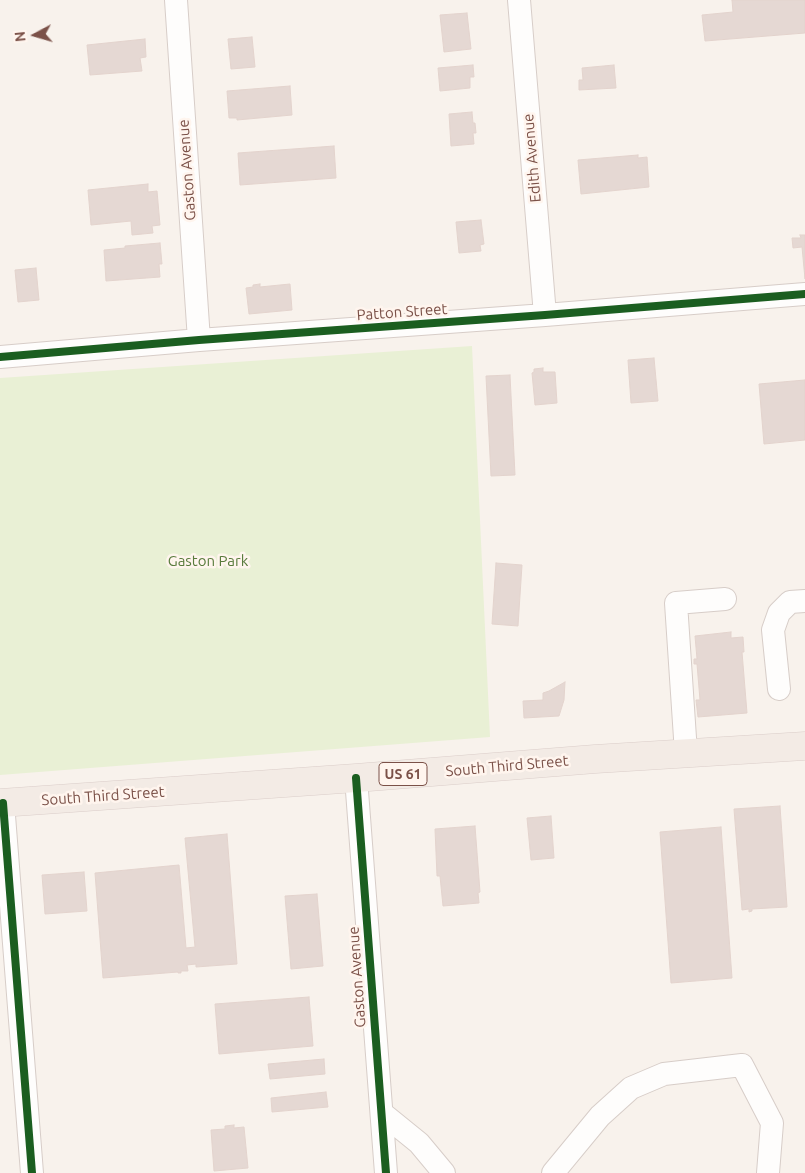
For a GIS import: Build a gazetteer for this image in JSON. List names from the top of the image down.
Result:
{
  "streets": {
    "main road": ["South Third Street", "US 61"],
    "street": ["Edith Avenue", "Gaston Avenue", "Patton Street"]
  },
  "crossings": [
    ["Edith Avenue", "Patton Street"],
    ["Gaston Avenue", "Patton Street"],
    ["Gaston Avenue", "South Third Street"]
  ],
  "parks": ["Gaston Park"],
  "north": "left"
}
